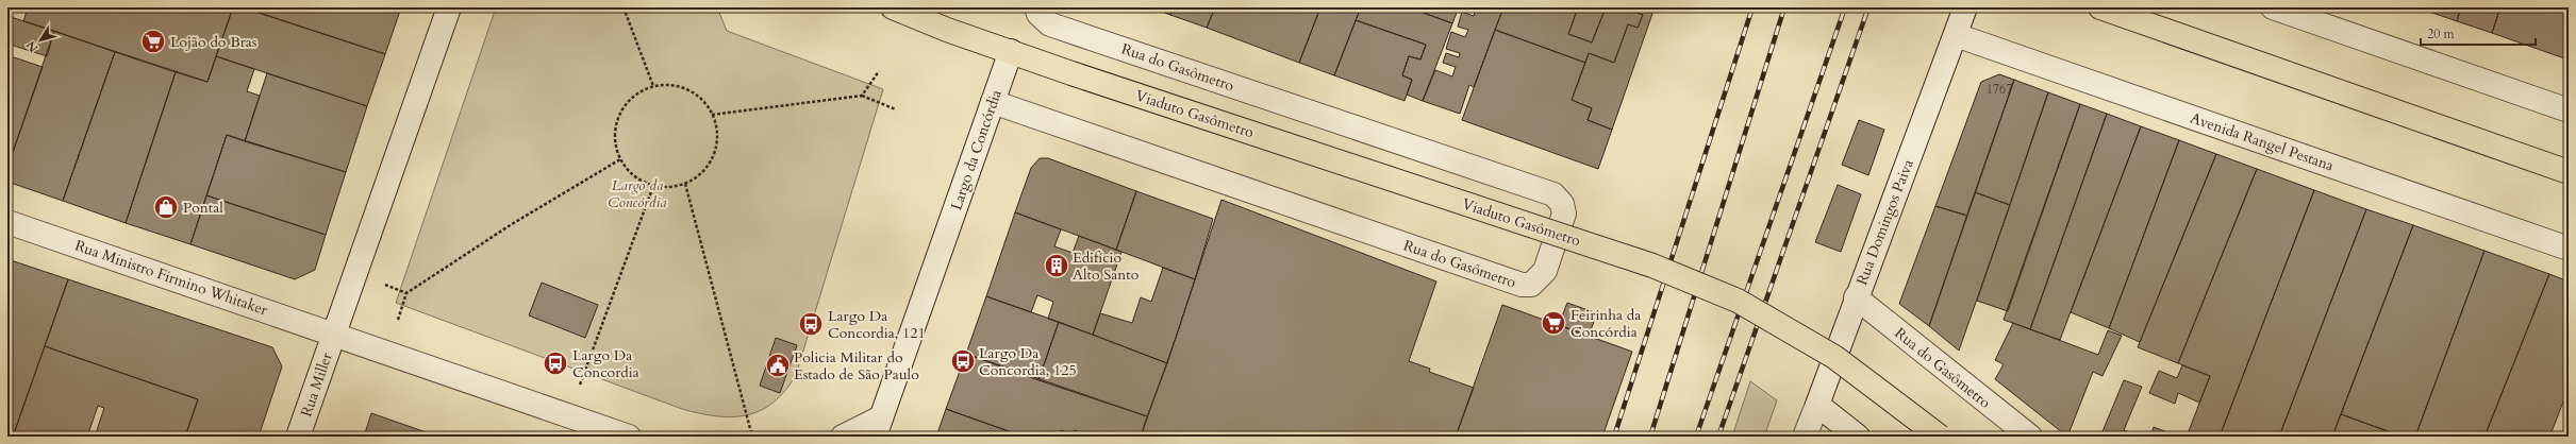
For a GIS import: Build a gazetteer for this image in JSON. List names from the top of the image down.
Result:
{
  "streets": {
    "main road": ["Viaduto Gasômetro"],
    "street": [
      "Rua do Gasômetro",
      "Avenida Rangel Pestana",
      "Largo da Concórdia",
      "Rua Domingos Paiva",
      "Rua Ministro Firmino Whitaker",
      "Rua Miller"
    ]
  },
  "crossings": [
    ["Rua do Gasômetro", "Largo da Concórdia"],
    ["Rua do Gasômetro", "Rua Domingos Paiva"],
    ["Viaduto Gasômetro", "Largo da Concórdia"],
    ["Avenida Rangel Pestana", "Rua Domingos Paiva"],
    ["Rua Ministro Firmino Whitaker", "Rua Miller"]
  ],
  "parks": ["Largo da Concórdia"],
  "places": {
    "supermarket": ["Lojão do Bras", "Feirinha da Concórdia"],
    "shop": ["Pontal"],
    "building": ["Edifício Alto Santo"],
    "bus stop": ["Largo Da Concordia, 121", "Largo Da Concordia, 125", "Largo Da Concordia"],
    "public building": ["Policia Militar do Estado de São Paulo"]
  },
  "house_numbers": ["1767"],
  "scale_bar": "20 m",
  "north": "bottom left"
}
